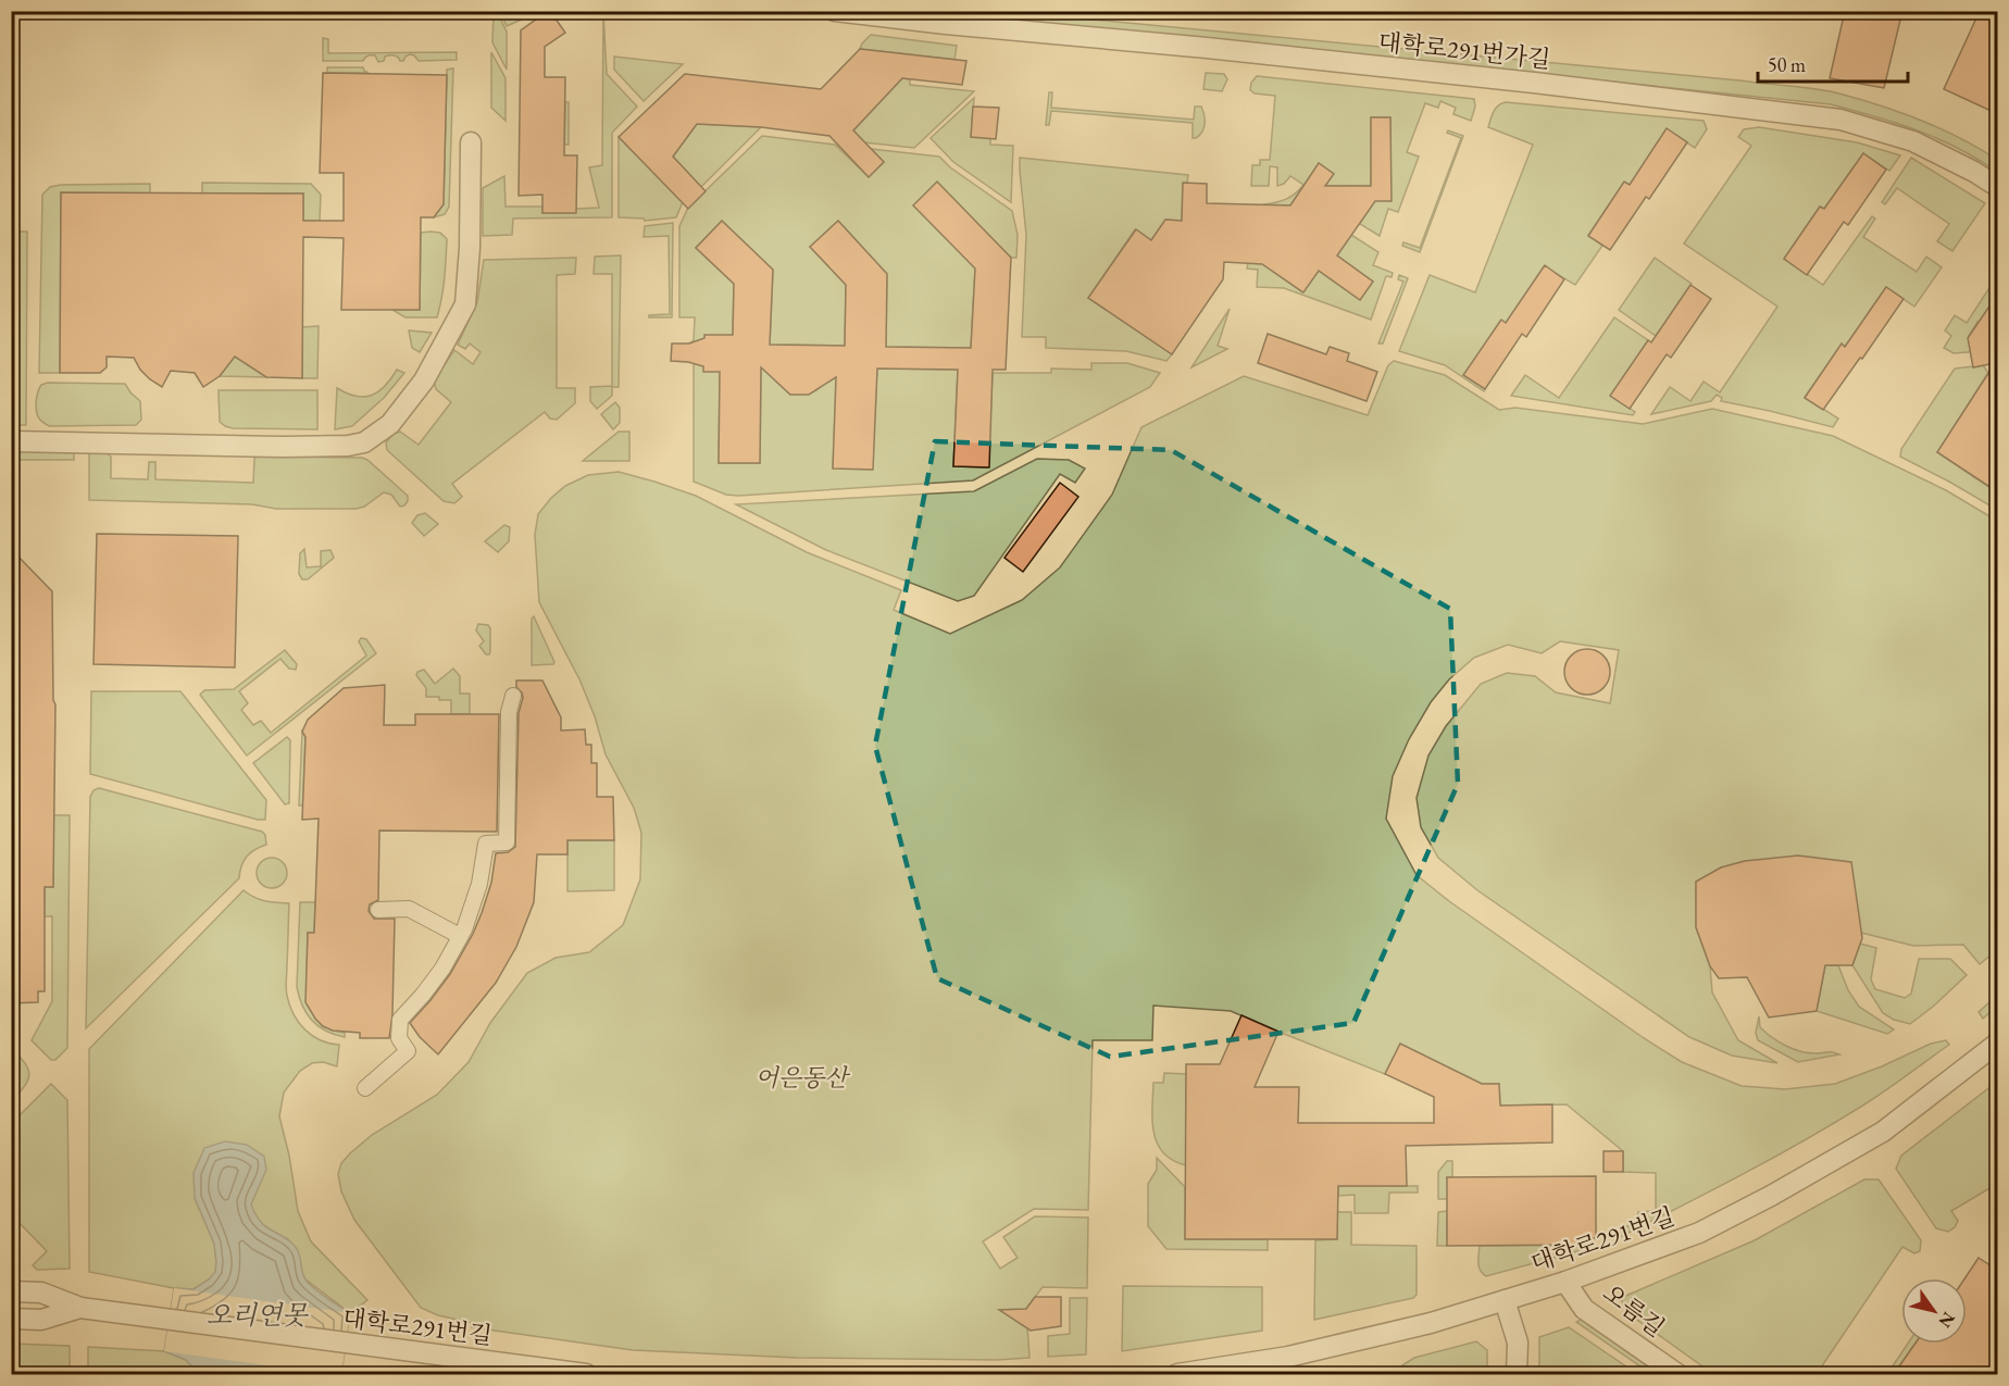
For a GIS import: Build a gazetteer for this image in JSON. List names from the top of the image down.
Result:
{
  "streets": {
    "street": ["대학로291번가길", "대학로291번길", "오름길"]
  },
  "crossings": [
    ["대학로291번길", "오름길"]
  ],
  "water": ["오리연못"],
  "parks": ["어은동산"],
  "scale_bar": "50 m",
  "north": "bottom right"
}
